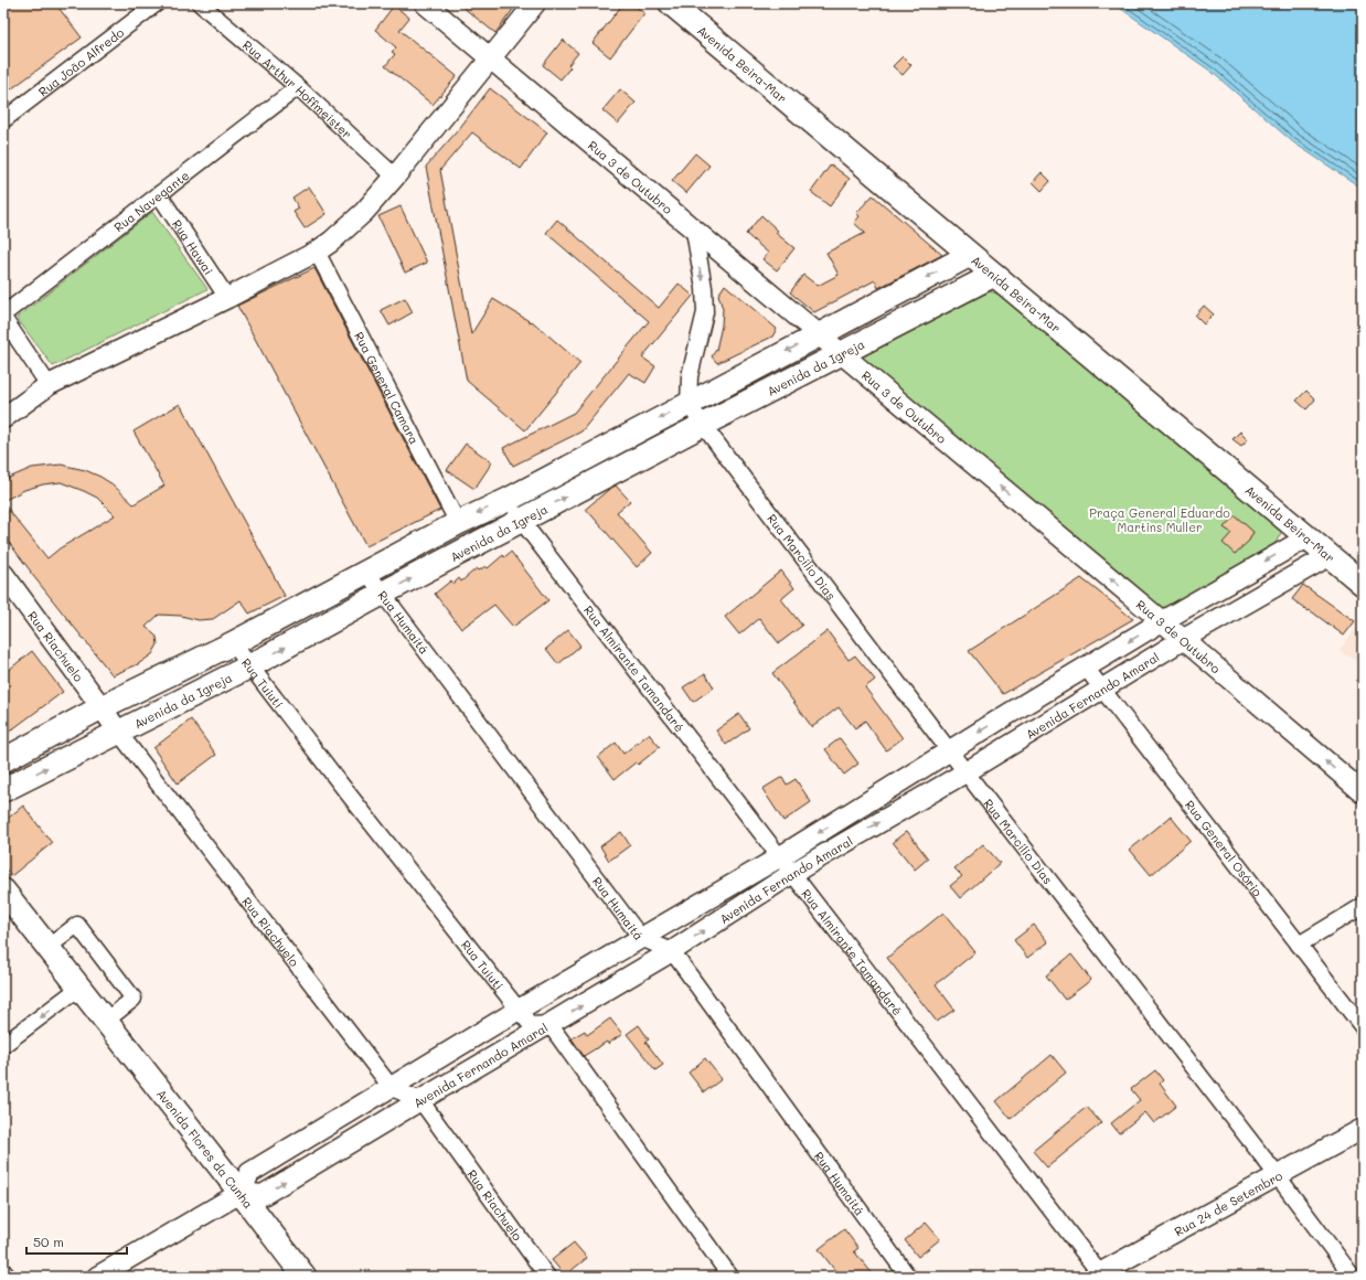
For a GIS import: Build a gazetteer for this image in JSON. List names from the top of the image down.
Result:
{
  "streets": {
    "main road": ["Avenida Beira-Mar", "Avenida da Igreja", "Avenida Flores da Cunha"],
    "street": [
      "Rua João Alfredo",
      "Rua Arthur Hoffmeister",
      "Rua 3 de Outubro",
      "Rua Navegante",
      "Rua Hawai",
      "Rua General Camara",
      "Rua Marcílio Dias",
      "Rua Humaitá",
      "Rua Riachuelo",
      "Rua Almirante Tamandaré",
      "Rua Tuiutí",
      "Avenida Fernando Amaral",
      "Rua General Osório",
      "Rua 24 de Setembro"
    ]
  },
  "crossings": [
    ["Avenida Beira-Mar", "Avenida da Igreja"],
    ["Avenida Beira-Mar", "Avenida Fernando Amaral"],
    ["Rua Arthur Hoffmeister", "Rua Navegante"],
    ["Rua 3 de Outubro", "Avenida da Igreja"],
    ["Rua 3 de Outubro", "Avenida Fernando Amaral"],
    ["Rua Navegante", "Rua Hawai"],
    ["Avenida da Igreja", "Rua General Camara"],
    ["Avenida da Igreja", "Rua Marcílio Dias"],
    ["Avenida da Igreja", "Rua Humaitá"],
    ["Avenida da Igreja", "Rua Riachuelo"],
    ["Avenida da Igreja", "Rua Almirante Tamandaré"],
    ["Avenida da Igreja", "Rua Tuiutí"],
    ["Rua Marcílio Dias", "Avenida Fernando Amaral"],
    ["Rua Marcílio Dias", "Rua 24 de Setembro"],
    ["Rua Humaitá", "Avenida Fernando Amaral"],
    ["Rua Riachuelo", "Avenida Fernando Amaral"],
    ["Rua Almirante Tamandaré", "Avenida Fernando Amaral"],
    ["Rua Almirante Tamandaré", "Rua 24 de Setembro"],
    ["Rua Tuiutí", "Avenida Fernando Amaral"],
    ["Avenida Fernando Amaral", "Rua General Osório"],
    ["Avenida Fernando Amaral", "Avenida Flores da Cunha"]
  ],
  "one_way": ["Rua 3 de Outubro"],
  "parks": ["Praça General Eduardo Martins Muller"],
  "scale_bar": "50 m"
}
